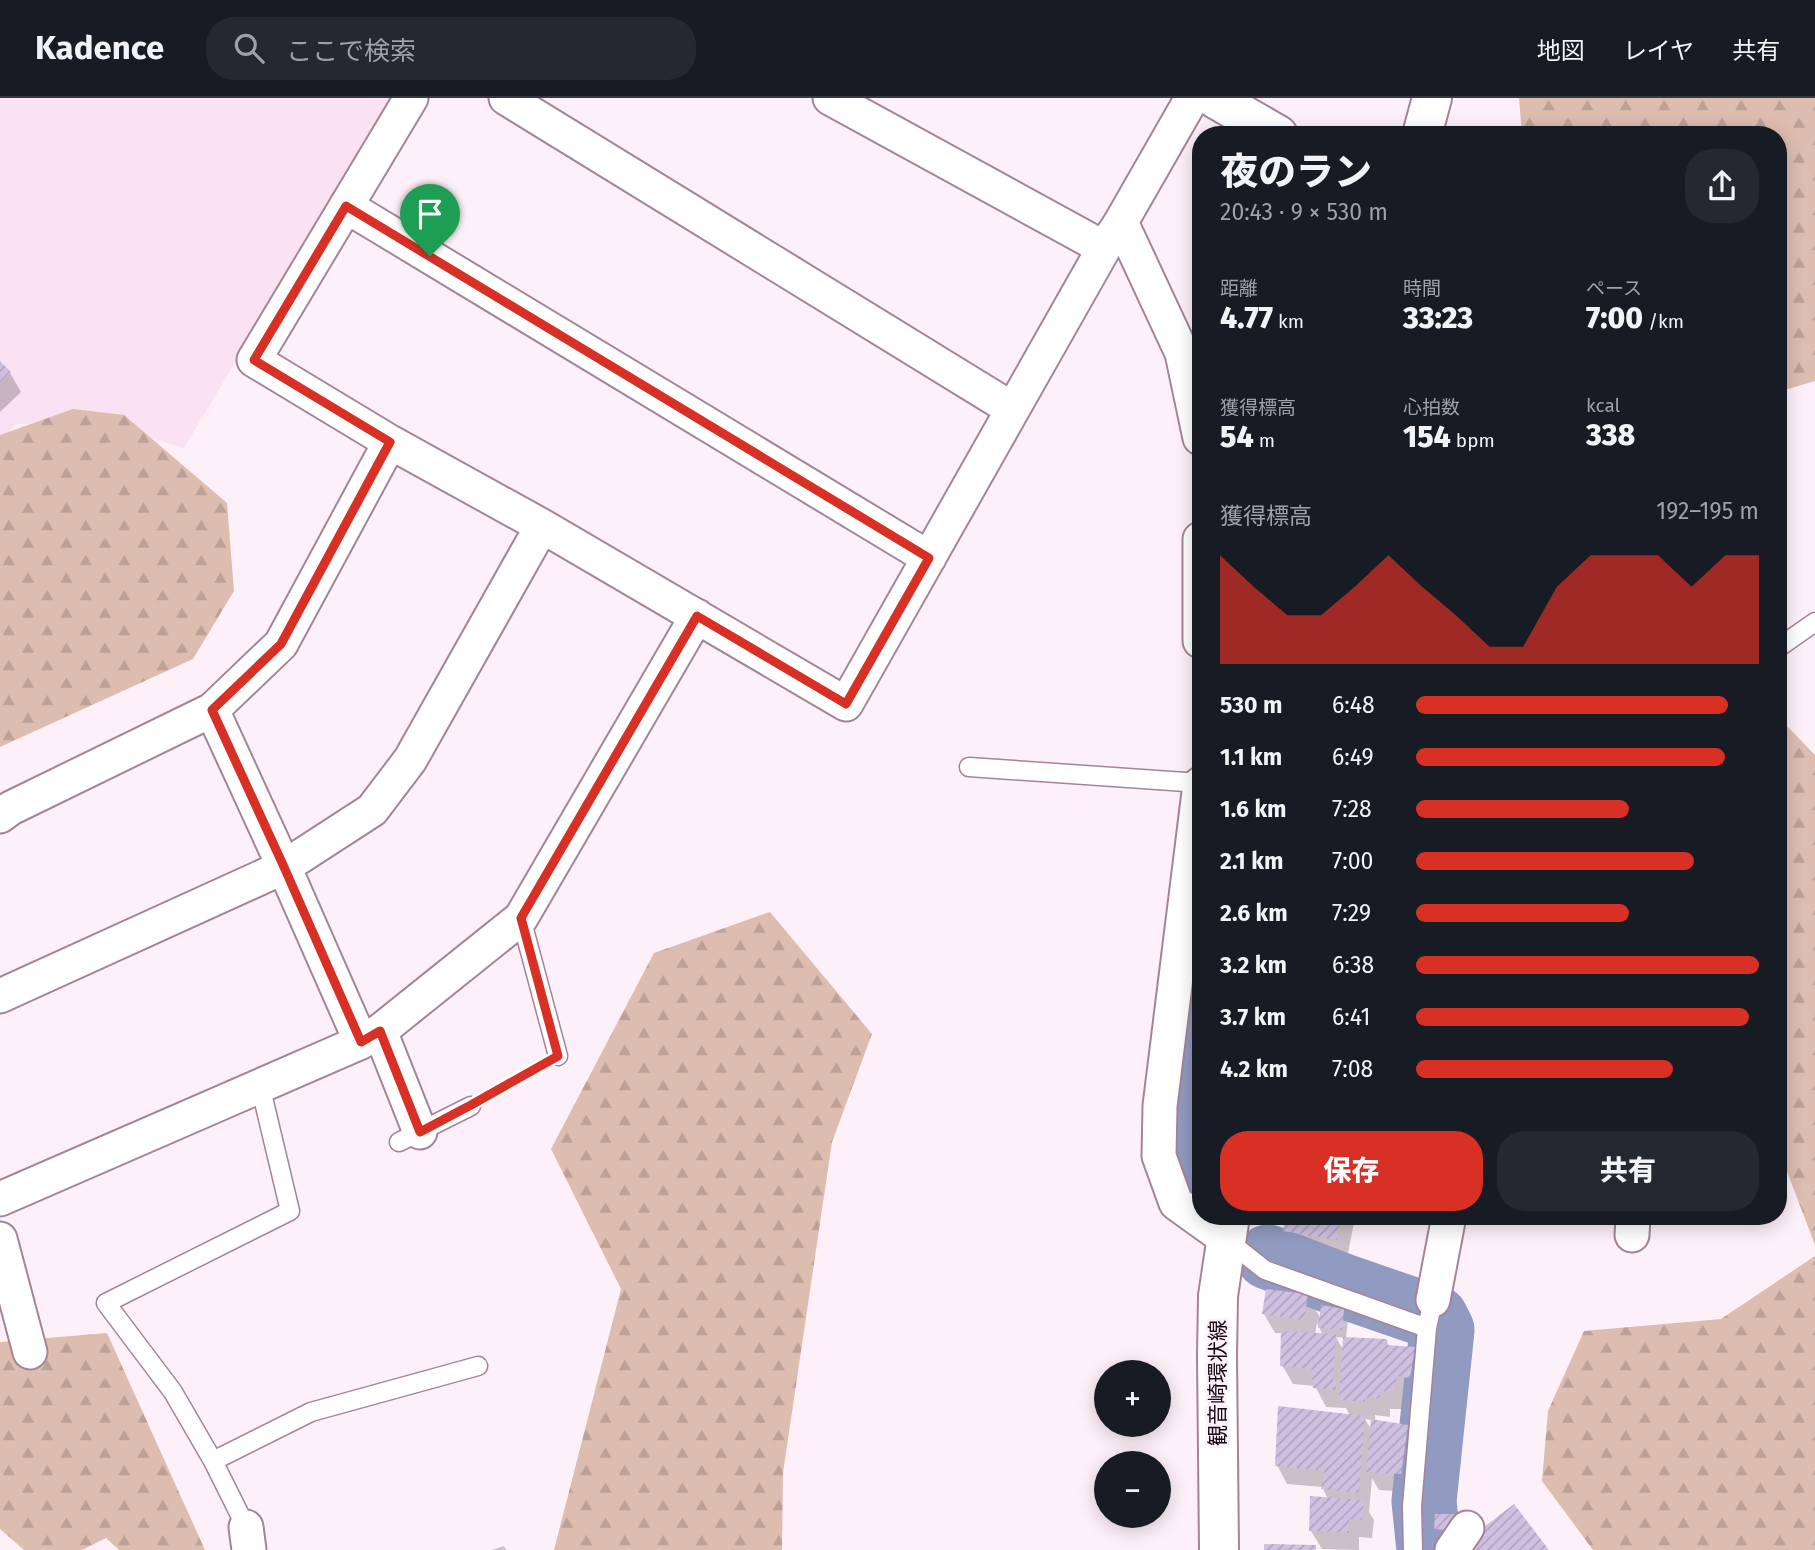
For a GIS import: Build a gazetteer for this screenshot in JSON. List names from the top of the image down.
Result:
{
  "streets": {
    "main road": ["観音崎環状線"]
  },
  "page": {
    "header": "Kadence",
    "search": "ここで検索",
    "nav": ["地図", "レイヤ", "共有"],
    "heading": ["夜のラン", "20:43 · 9 × 530 m"],
    "stats": [
      ["距離", "4.77 km"],
      ["時間", "33:23"],
      ["ペース", "7:00 /km"],
      ["獲得標高", "54 m"],
      ["心拍数", "154 bpm"],
      ["kcal", "338"]
    ],
    "chart": ["獲得標高", "192–195 m"],
    "list": [
      {
        "name": "530 m",
        "note": "6:48"
      },
      {
        "name": "1.1 km",
        "note": "6:49"
      },
      {
        "name": "1.6 km",
        "note": "7:28"
      },
      {
        "name": "2.1 km",
        "note": "7:00"
      },
      {
        "name": "2.6 km",
        "note": "7:29"
      },
      {
        "name": "3.2 km",
        "note": "6:38"
      },
      {
        "name": "3.7 km",
        "note": "6:41"
      },
      {
        "name": "4.2 km",
        "note": "7:08"
      }
    ],
    "buttons": ["保存", "共有"],
    "map_buttons": ["+", "−"]
  }
}
